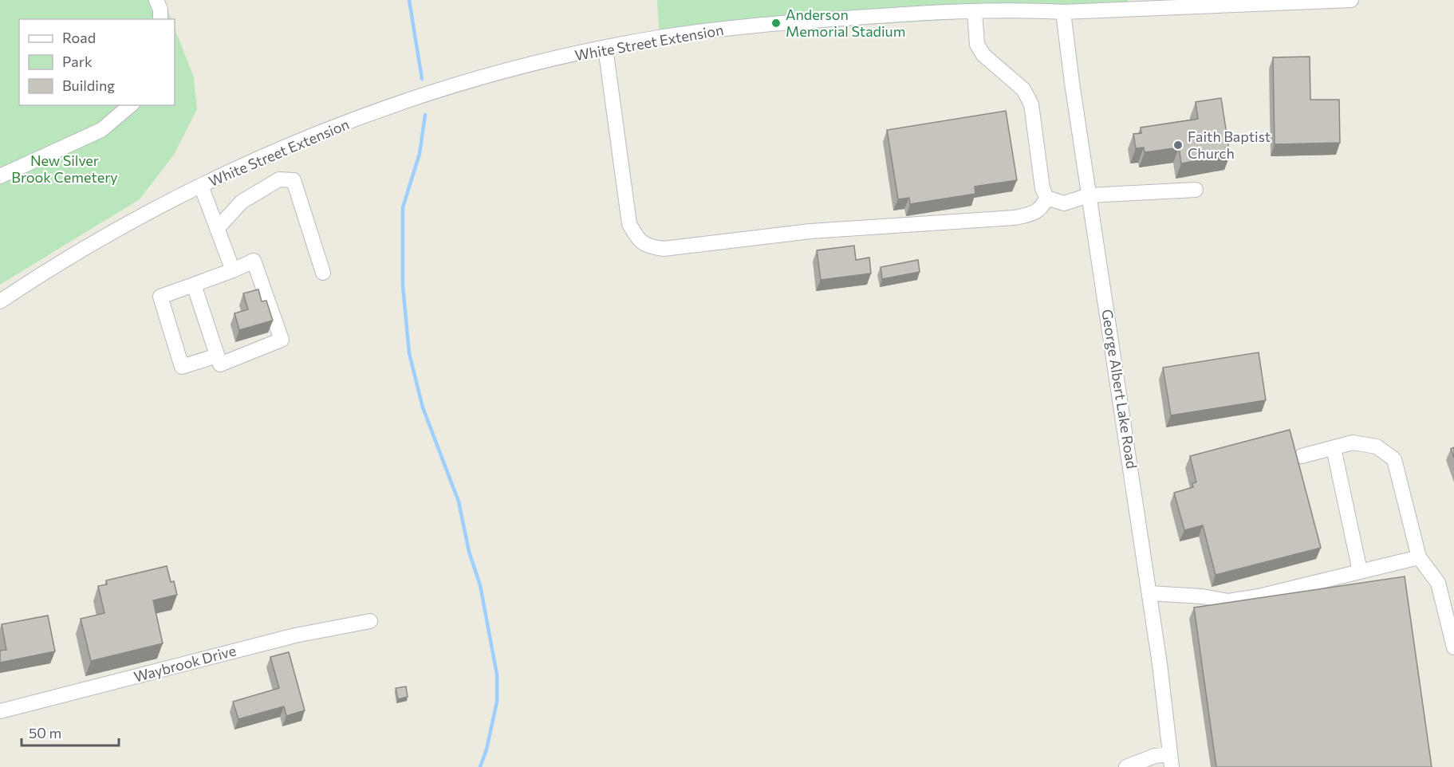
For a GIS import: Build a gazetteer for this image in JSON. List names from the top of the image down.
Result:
{
  "streets": {
    "street": ["White Street Extension", "George Albert Lake Road", "Waybrook Drive"]
  },
  "crossings": [
    ["White Street Extension", "George Albert Lake Road"]
  ],
  "parks": ["New Silver Brook Cemetery"],
  "places": ["Anderson Memorial Stadium", "Faith Baptist Church"],
  "legend": ["Road", "Park", "Building"],
  "scale_bar": "50 m"
}
